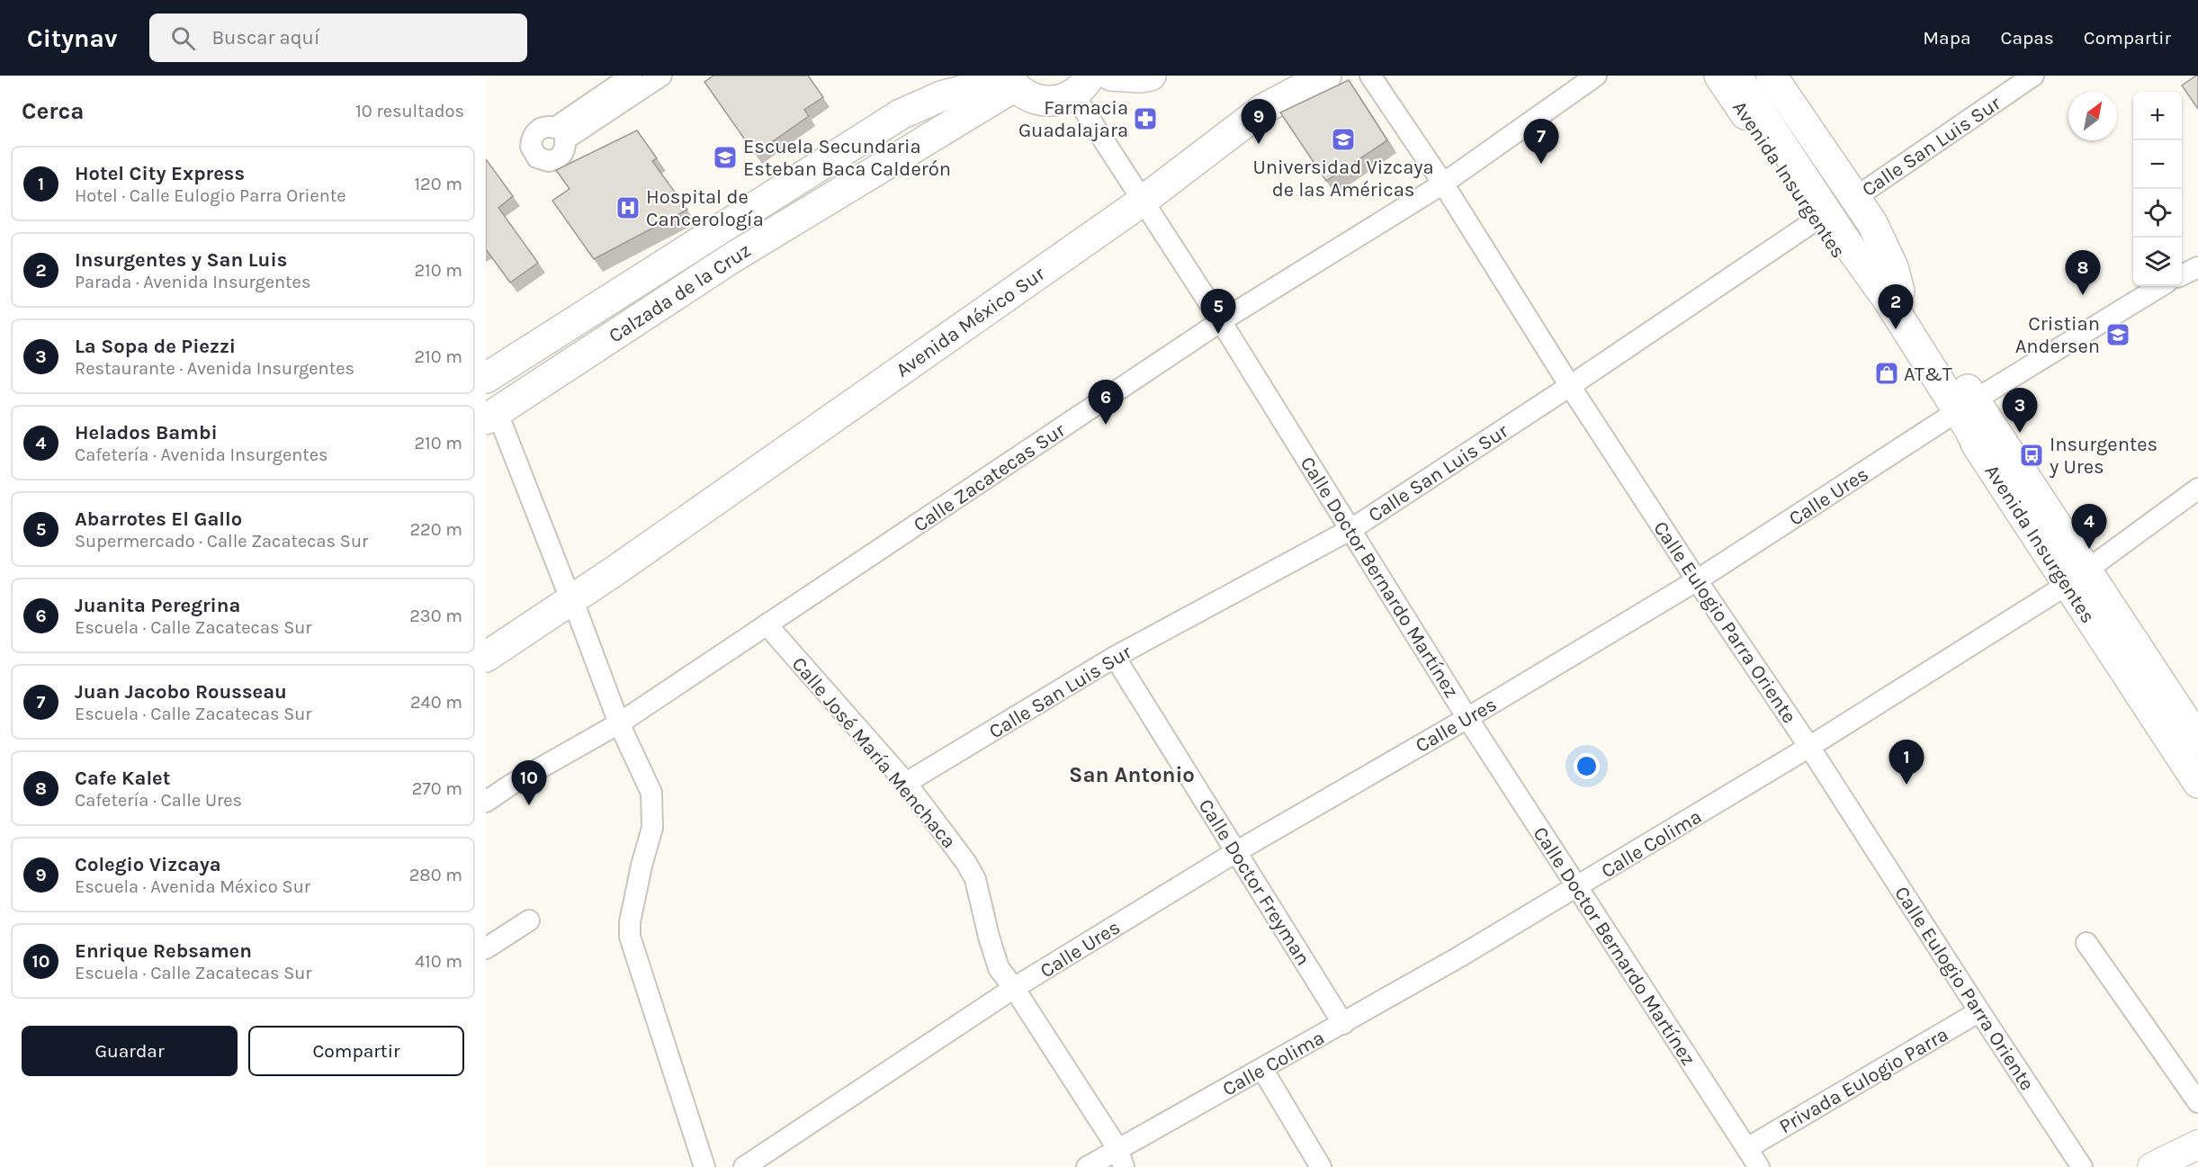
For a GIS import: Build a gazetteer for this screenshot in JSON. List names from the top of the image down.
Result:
{
  "streets": {
    "main road": ["Avenida Insurgentes", "Calzada de la Cruz", "Avenida México Sur"],
    "street": [
      "Calle San Luis Sur",
      "Calle Zacatecas Sur",
      "Calle Ures",
      "Calle Doctor Bernardo Martínez",
      "Calle Eulogio Parra Oriente",
      "Calle José María Menchaca",
      "Calle Colima",
      "Calle Doctor Freyman",
      "Privada Eulogio Parra"
    ]
  },
  "crossings": [
    ["Calle San Luis Sur", "Avenida Insurgentes"],
    ["Calle San Luis Sur", "Calle Doctor Bernardo Martínez"],
    ["Calle San Luis Sur", "Calle Eulogio Parra Oriente"],
    ["Calle San Luis Sur", "Calle José María Menchaca"],
    ["Calle San Luis Sur", "Calle Doctor Freyman"],
    ["Avenida Insurgentes", "Calle Ures"],
    ["Avenida Insurgentes", "Calle Colima"],
    ["Avenida México Sur", "Calle Doctor Bernardo Martínez"],
    ["Calle Zacatecas Sur", "Calle Doctor Bernardo Martínez"],
    ["Calle Zacatecas Sur", "Calle Eulogio Parra Oriente"],
    ["Calle Zacatecas Sur", "Calle José María Menchaca"],
    ["Calle Ures", "Calle Doctor Bernardo Martínez"],
    ["Calle Ures", "Calle Eulogio Parra Oriente"],
    ["Calle Ures", "Calle José María Menchaca"],
    ["Calle Ures", "Calle Doctor Freyman"],
    ["Calle Doctor Bernardo Martínez", "Calle Colima"],
    ["Calle Doctor Bernardo Martínez", "Privada Eulogio Parra"],
    ["Calle Eulogio Parra Oriente", "Calle Colima"],
    ["Calle Eulogio Parra Oriente", "Privada Eulogio Parra"],
    ["Calle José María Menchaca", "Calle Colima"],
    ["Calle Colima", "Calle Doctor Freyman"]
  ],
  "districts": ["San Antonio"],
  "places": {
    "pharmacy": ["Farmacia Guadalajara"],
    "school or university": ["Universidad Vizcaya de las Américas", "Escuela Secundaria Esteban Baca Calderón", "Cristian Andersen"],
    "hospital": ["Hospital de Cancerología"],
    "shop": ["AT&T"],
    "bus stop": ["Insurgentes y Ures"]
  },
  "north": "top right",
  "page": {
    "header": "Citynav",
    "search": "Buscar aquí",
    "nav": ["Mapa", "Capas", "Compartir"],
    "heading": ["Cerca", "10 resultados"],
    "map_buttons": ["+", "−"],
    "pins": [
      "9",
      "7",
      "8",
      "2",
      "5",
      "6",
      "3",
      "4",
      "1",
      "10"
    ],
    "list": [
      {
        "mark": "1",
        "name": "Hotel City Express",
        "note": "Hotel · Calle Eulogio Parra Oriente",
        "value": "120 m"
      },
      {
        "mark": "2",
        "name": "Insurgentes y San Luis",
        "note": "Parada · Avenida Insurgentes",
        "value": "210 m"
      },
      {
        "mark": "3",
        "name": "La Sopa de Piezzi",
        "note": "Restaurante · Avenida Insurgentes",
        "value": "210 m"
      },
      {
        "mark": "4",
        "name": "Helados Bambi",
        "note": "Cafetería · Avenida Insurgentes",
        "value": "210 m"
      },
      {
        "mark": "5",
        "name": "Abarrotes El Gallo",
        "note": "Supermercado · Calle Zacatecas Sur",
        "value": "220 m"
      },
      {
        "mark": "6",
        "name": "Juanita Peregrina",
        "note": "Escuela · Calle Zacatecas Sur",
        "value": "230 m"
      },
      {
        "mark": "7",
        "name": "Juan Jacobo Rousseau",
        "note": "Escuela · Calle Zacatecas Sur",
        "value": "240 m"
      },
      {
        "mark": "8",
        "name": "Cafe Kalet",
        "note": "Cafetería · Calle Ures",
        "value": "270 m"
      },
      {
        "mark": "9",
        "name": "Colegio Vizcaya",
        "note": "Escuela · Avenida México Sur",
        "value": "280 m"
      },
      {
        "mark": "10",
        "name": "Enrique Rebsamen",
        "note": "Escuela · Calle Zacatecas Sur",
        "value": "410 m"
      }
    ],
    "buttons": ["Guardar", "Compartir"]
  }
}
